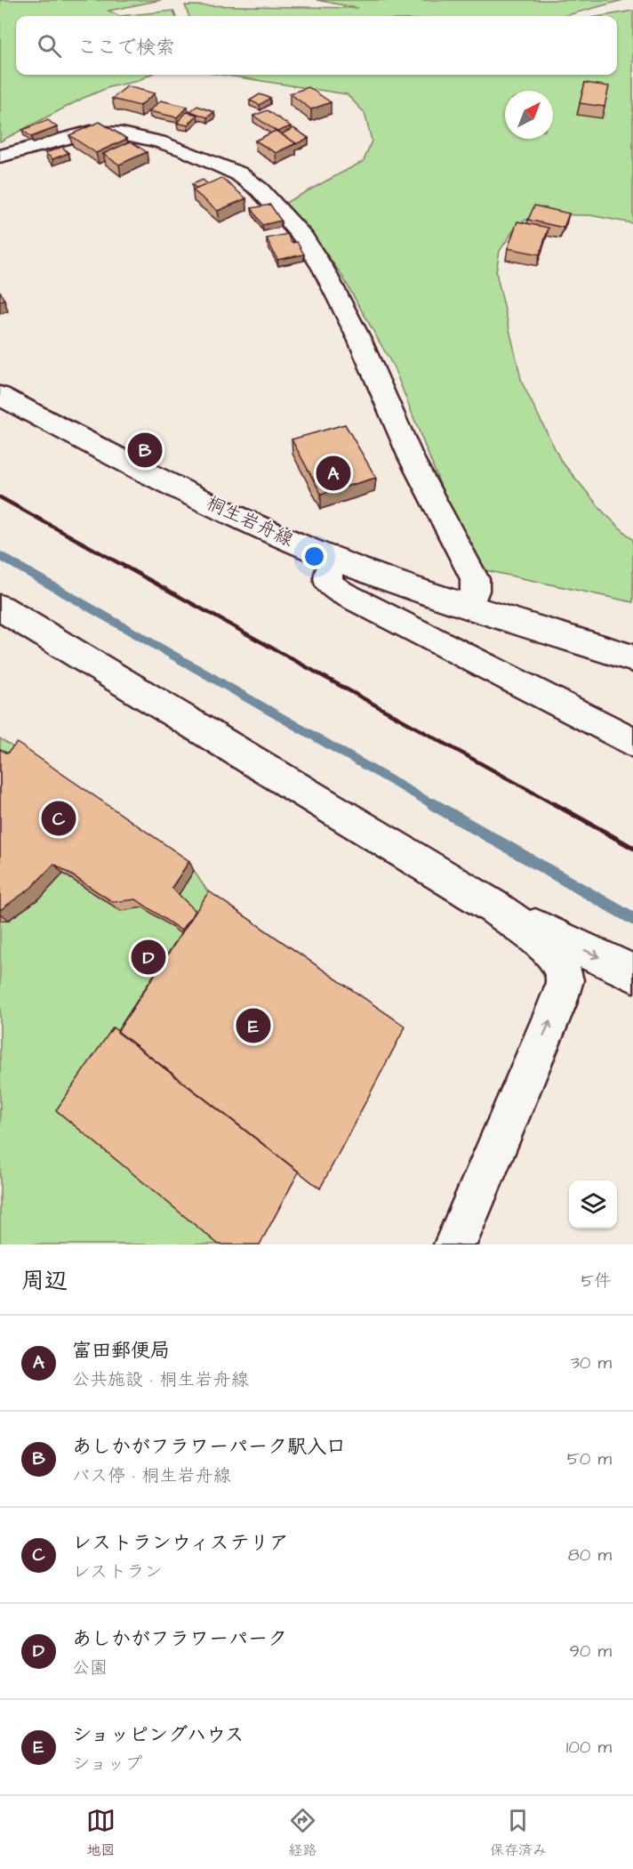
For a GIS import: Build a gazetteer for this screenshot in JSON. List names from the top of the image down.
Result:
{
  "streets": {
    "street": ["桐生岩舟線"]
  },
  "north": "top right",
  "page": {
    "search": "ここで検索",
    "pins": [
      "B",
      "A",
      "C",
      "D",
      "E"
    ],
    "heading": ["周辺", "5件"],
    "list": [
      {
        "mark": "A",
        "name": "富田郵便局",
        "note": "公共施設 · 桐生岩舟線",
        "value": "30 m"
      },
      {
        "mark": "B",
        "name": "あしかがフラワーパーク駅入口",
        "note": "バス停 · 桐生岩舟線",
        "value": "50 m"
      },
      {
        "mark": "C",
        "name": "レストランウィステリア",
        "note": "レストラン",
        "value": "80 m"
      },
      {
        "mark": "D",
        "name": "あしかがフラワーパーク",
        "note": "公園",
        "value": "90 m"
      },
      {
        "mark": "E",
        "name": "ショッピングハウス",
        "note": "ショップ",
        "value": "100 m"
      }
    ],
    "nav": ["地図", "経路", "保存済み"]
  }
}
